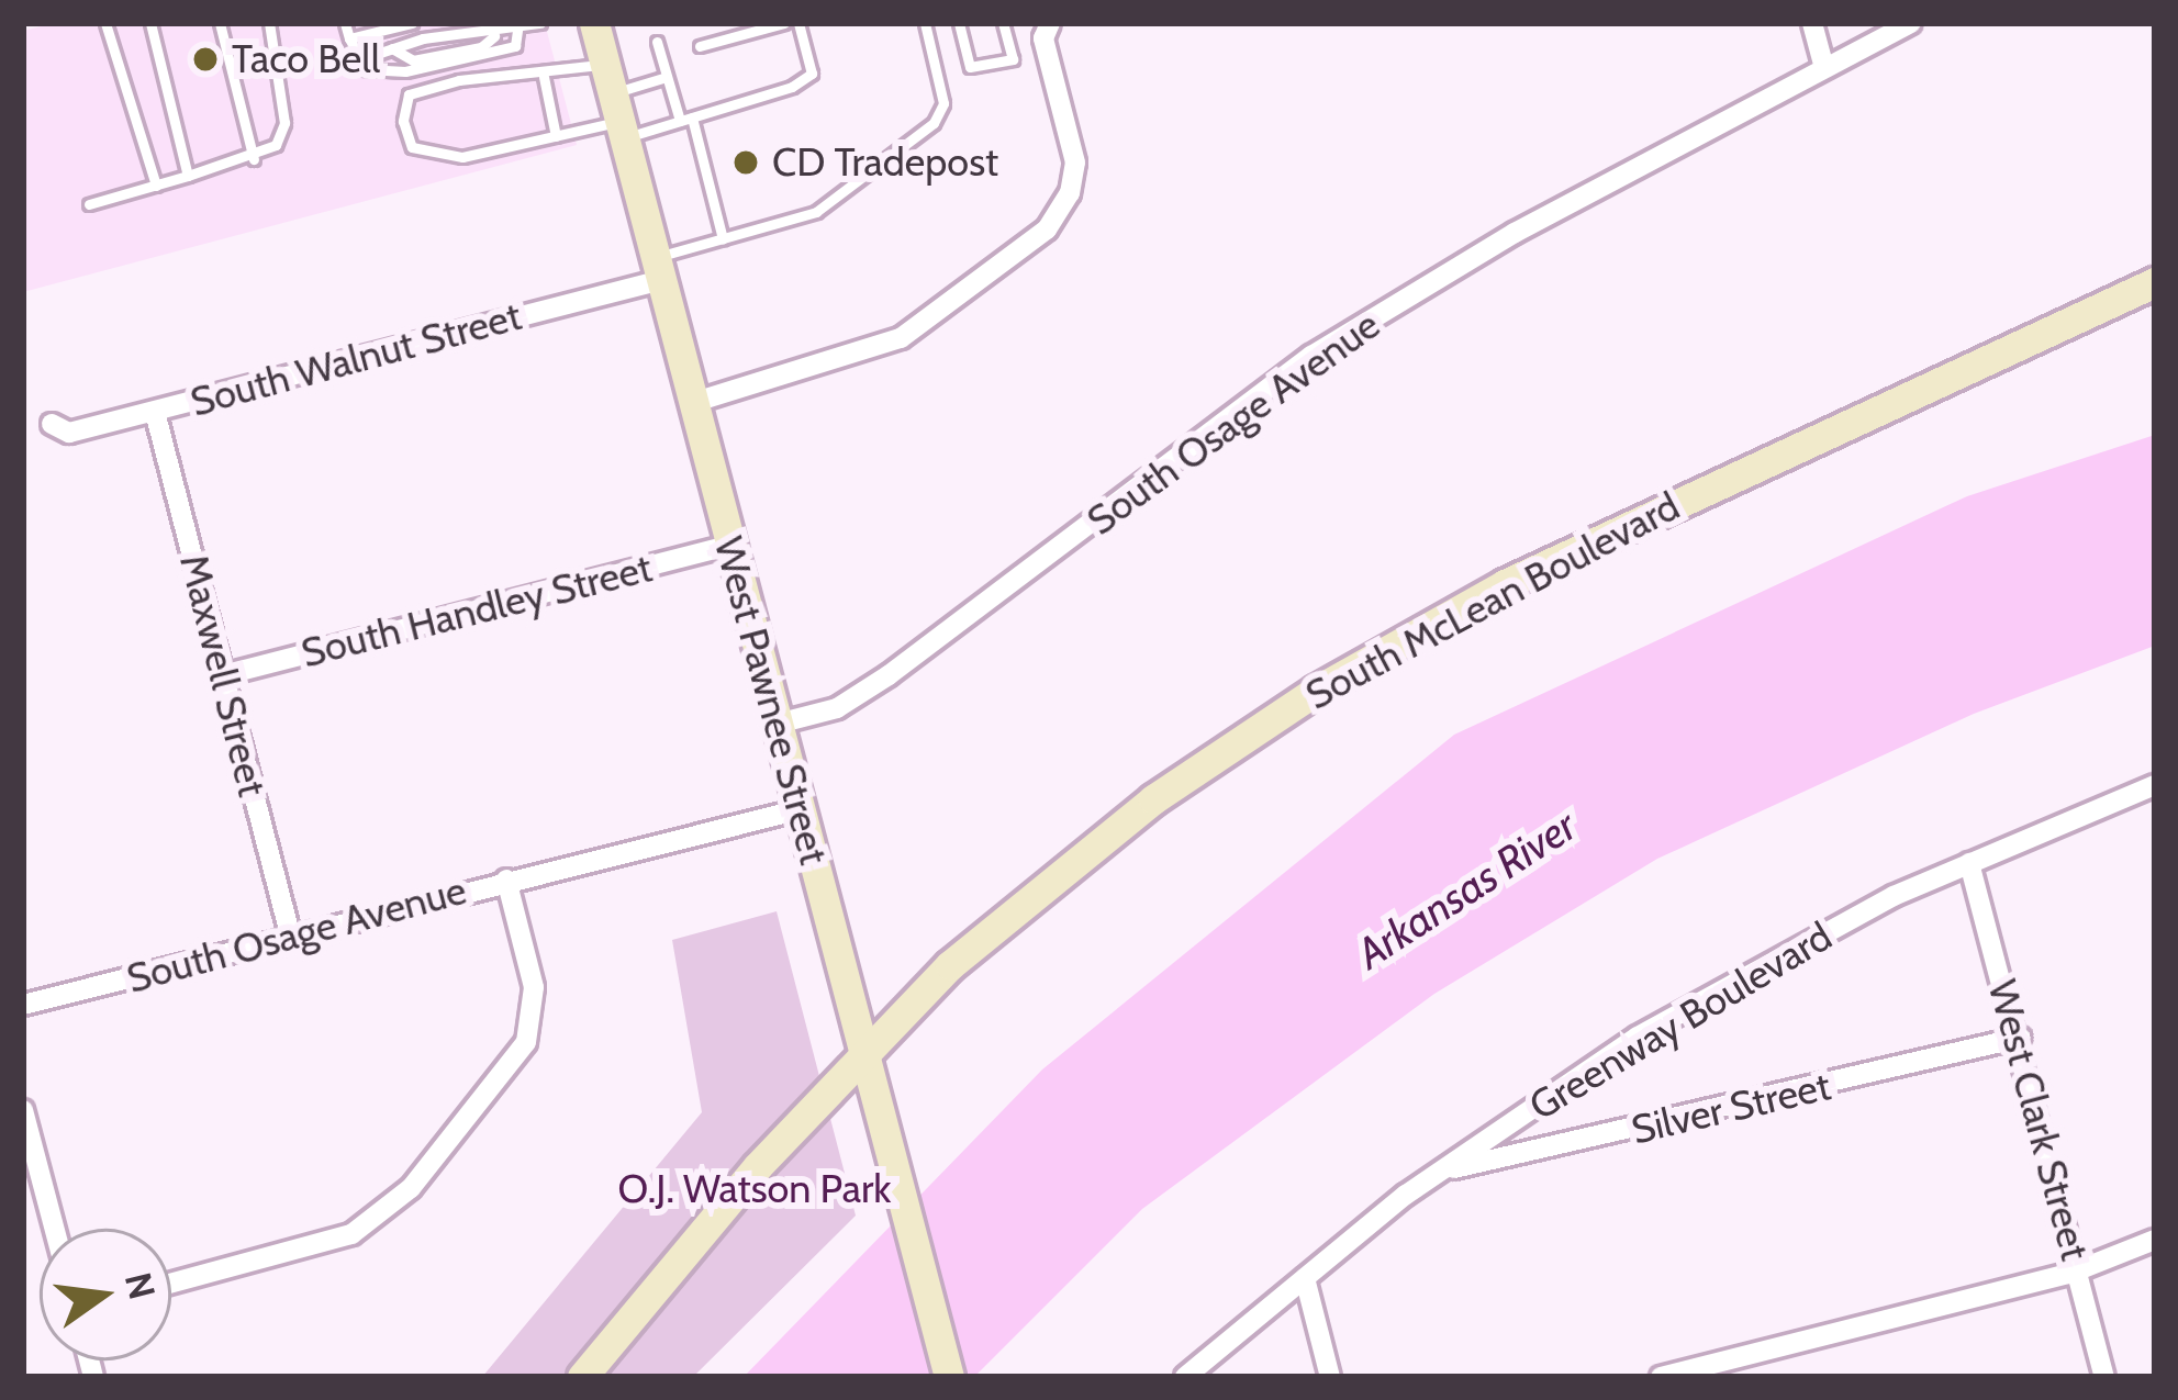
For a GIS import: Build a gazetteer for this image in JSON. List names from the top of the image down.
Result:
{
  "streets": {
    "main road": ["South McLean Boulevard", "West Pawnee Street"],
    "street": [
      "South Walnut Street",
      "South Osage Avenue",
      "South Handley Street",
      "Maxwell Street",
      "Greenway Boulevard",
      "Silver Street",
      "West Clark Street"
    ]
  },
  "crossings": [
    ["South Walnut Street", "Maxwell Street"],
    ["South Walnut Street", "West Pawnee Street"],
    ["South Osage Avenue", "Maxwell Street"],
    ["South Osage Avenue", "West Pawnee Street"],
    ["South McLean Boulevard", "West Pawnee Street"],
    ["South Handley Street", "Maxwell Street"],
    ["South Handley Street", "West Pawnee Street"],
    ["Greenway Boulevard", "Silver Street"],
    ["Greenway Boulevard", "West Clark Street"],
    ["Silver Street", "West Clark Street"]
  ],
  "water": ["Arkansas River"],
  "parks": ["O.J. Watson Park"],
  "places": ["Taco Bell", "CD Tradepost"],
  "north": "right"
}
